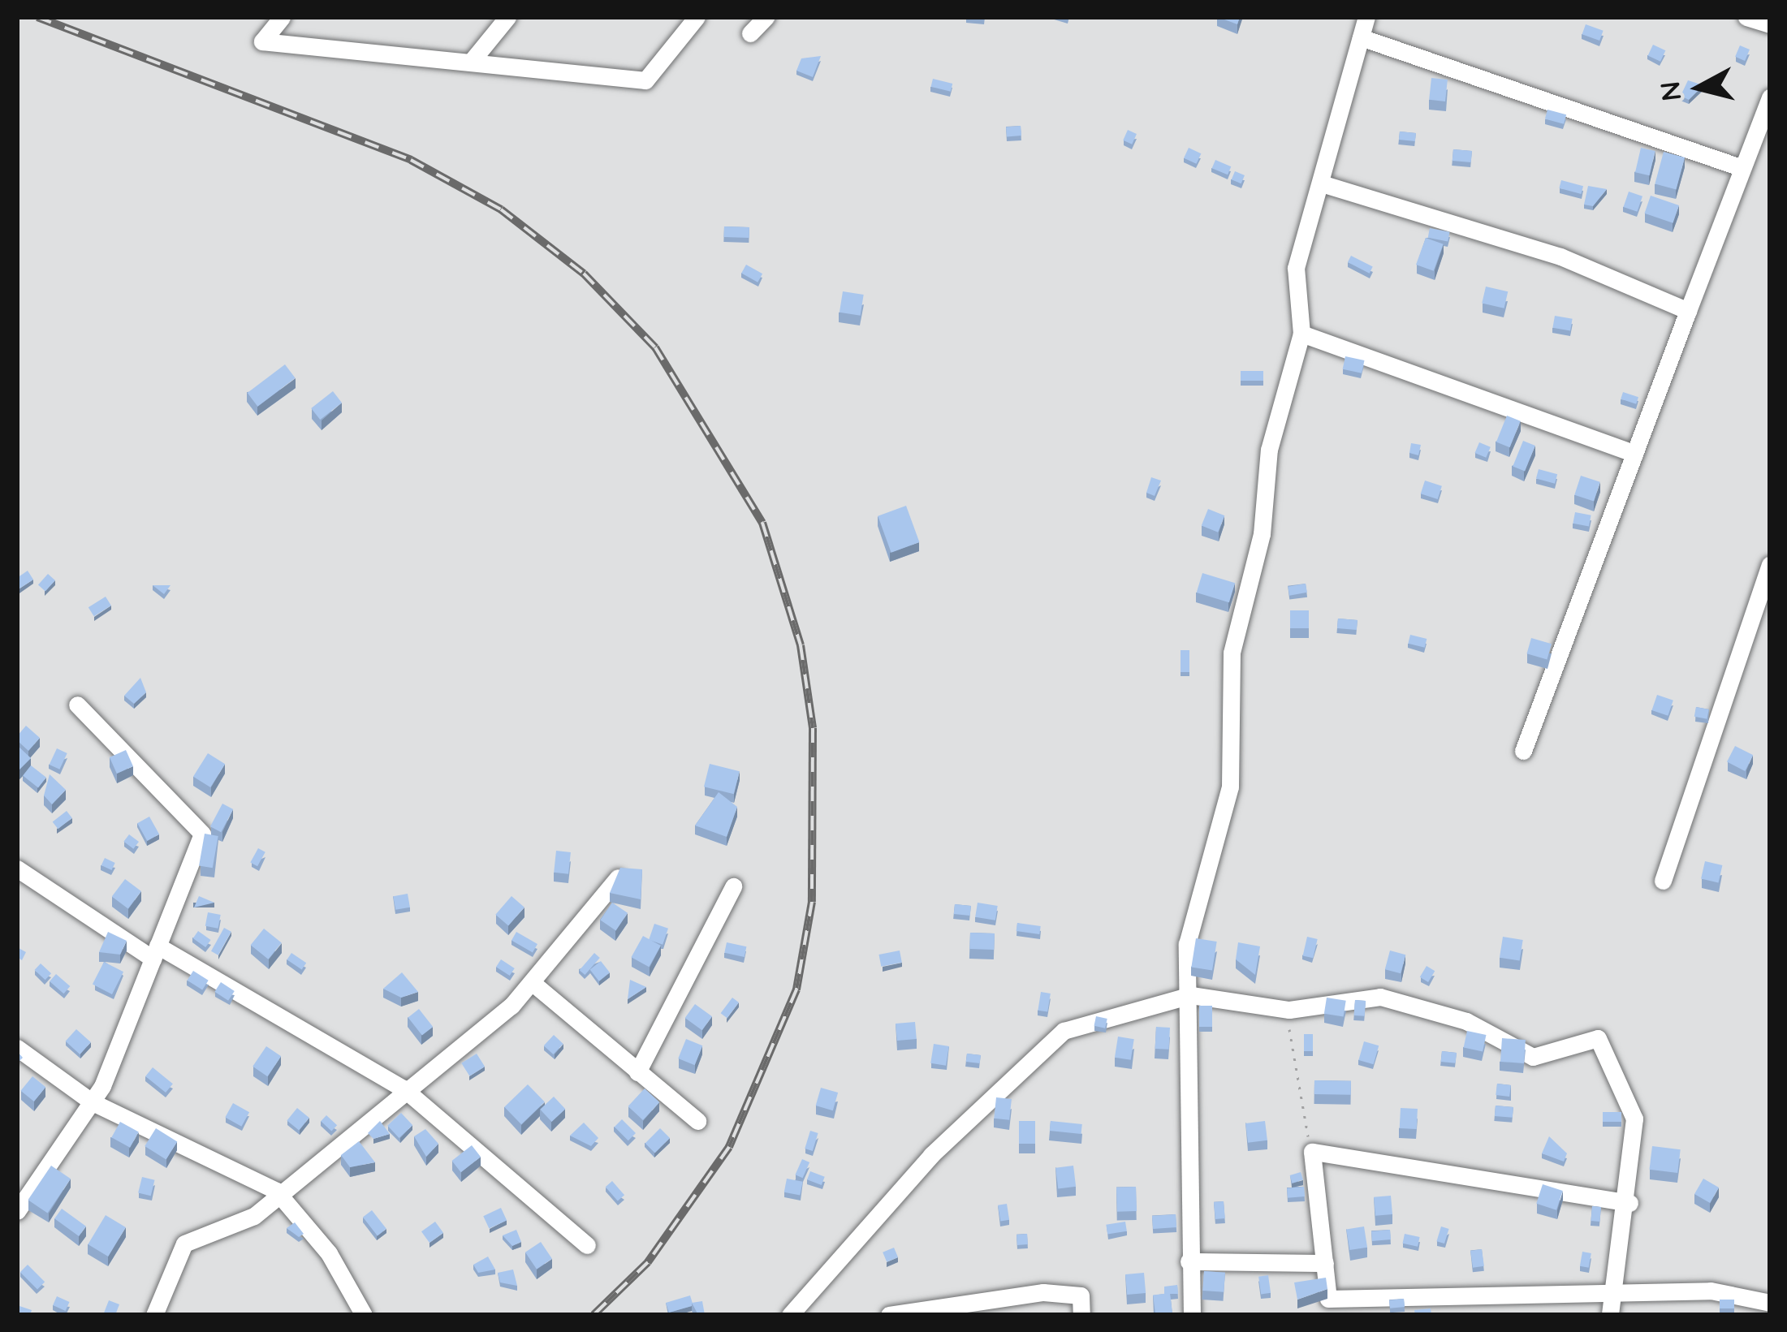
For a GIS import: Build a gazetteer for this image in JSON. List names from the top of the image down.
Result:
{
  "north": "left"
}
